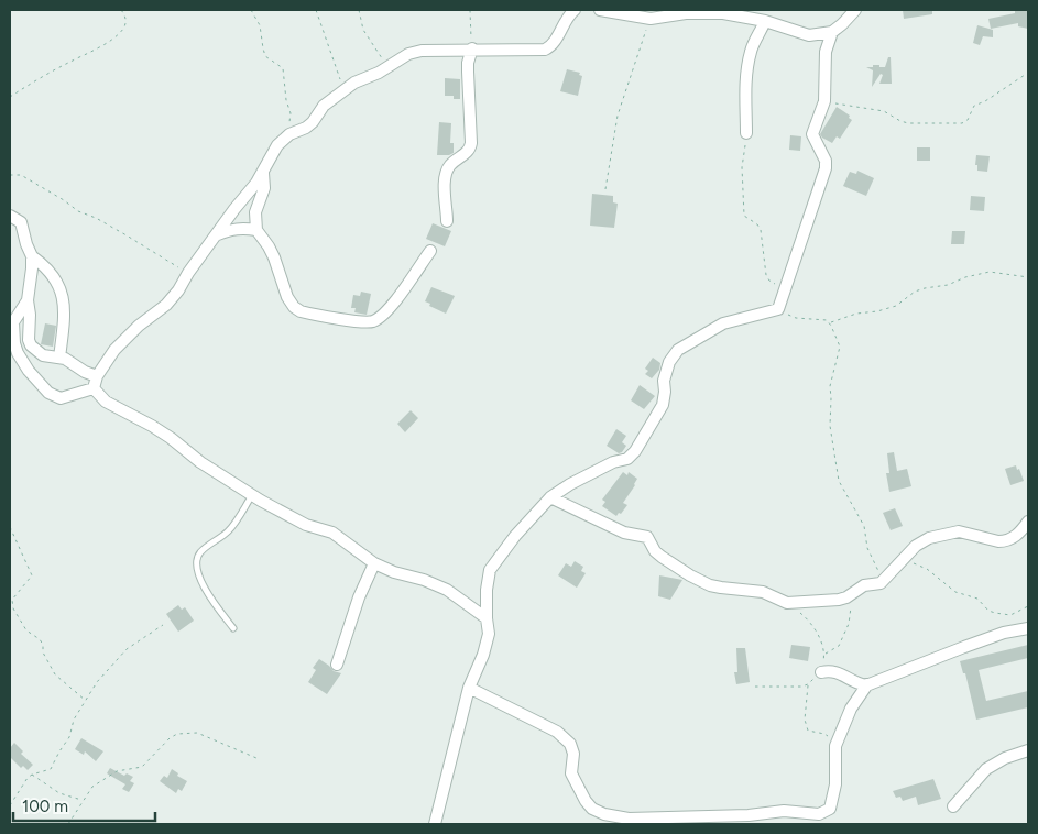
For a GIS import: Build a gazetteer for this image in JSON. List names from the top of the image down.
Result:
{
  "scale_bar": "100 m"
}
